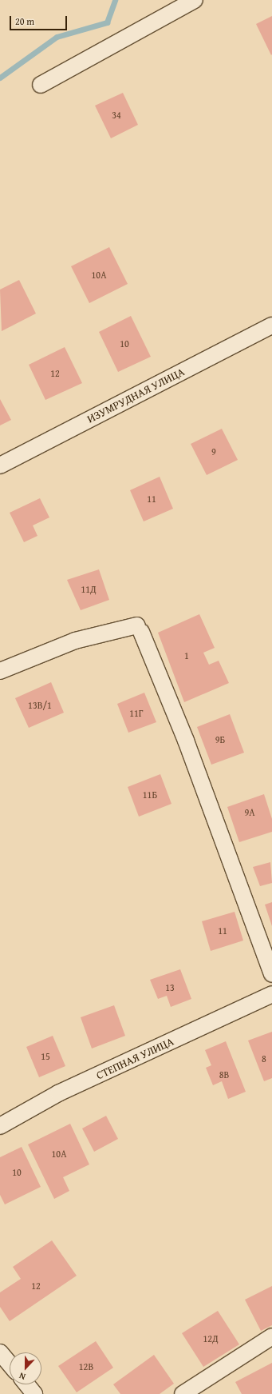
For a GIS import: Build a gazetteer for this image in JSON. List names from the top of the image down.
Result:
{
  "streets": {
    "street": ["ИЗУМРУДНАЯ УЛИЦА", "СТЕПНАЯ УЛИЦА"]
  },
  "house_numbers": [
    "34",
    "10А",
    "10",
    "12",
    "9",
    "11",
    "11Д",
    "1",
    "13В/1",
    "11Г",
    "9Б",
    "11Б",
    "9А",
    "11",
    "13",
    "15",
    "8",
    "8В",
    "10А",
    "10",
    "12",
    "12Д",
    "12В"
  ],
  "scale_bar": "20 m",
  "north": "bottom"
}
